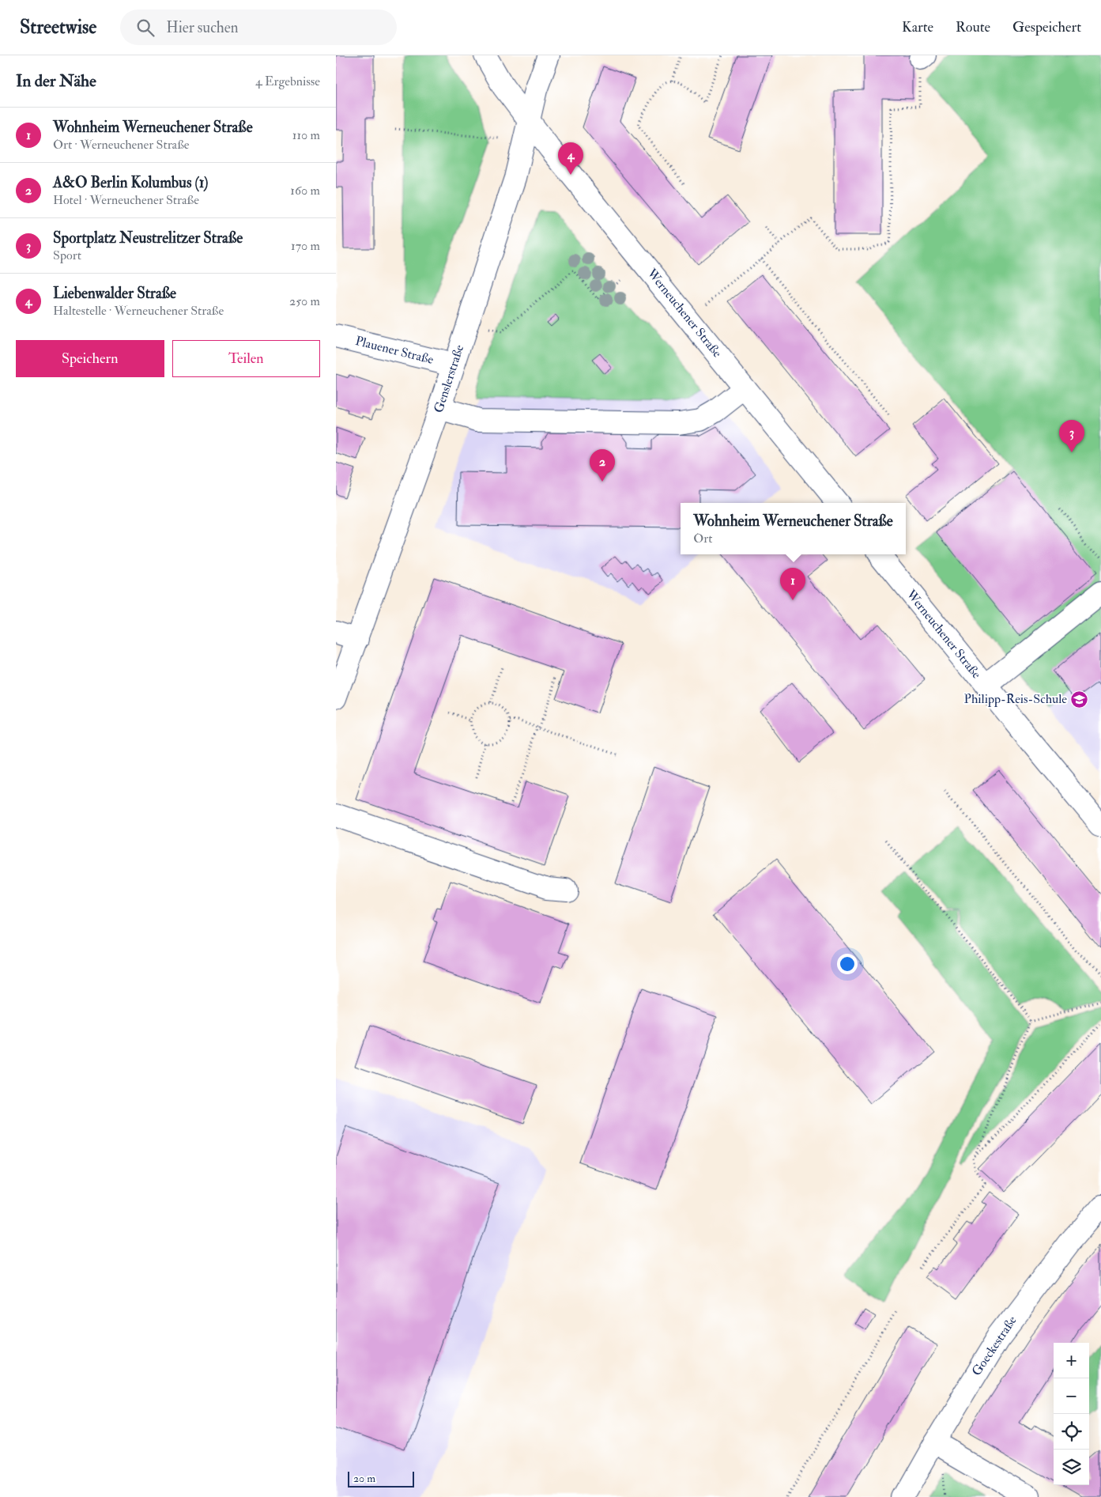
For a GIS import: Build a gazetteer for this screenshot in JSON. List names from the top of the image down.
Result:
{
  "streets": {
    "street": [
      "Werneuchener Straße",
      "Plauener Straße",
      "Genslerstraße",
      "Goeckestraße"
    ]
  },
  "crossings": [
    ["Werneuchener Straße", "Genslerstraße"],
    ["Plauener Straße", "Genslerstraße"]
  ],
  "places": {
    "school or university": ["Philipp-Reis-Schule"]
  },
  "scale_bar": "20 m",
  "page": {
    "header": "Streetwise",
    "search": "Hier suchen",
    "nav": ["Karte", "Route", "Gespeichert"],
    "heading": ["In der Nähe", "4 Ergebnisse"],
    "list": [
      {
        "mark": "1",
        "name": "Wohnheim Werneuchener Straße",
        "note": "Ort · Werneuchener Straße",
        "value": "110 m"
      },
      {
        "mark": "2",
        "name": "A&O Berlin Kolumbus (1)",
        "note": "Hotel · Werneuchener Straße",
        "value": "160 m"
      },
      {
        "mark": "3",
        "name": "Sportplatz Neustrelitzer Straße",
        "note": "Sport",
        "value": "170 m"
      },
      {
        "mark": "4",
        "name": "Liebenwalder Straße",
        "note": "Haltestelle · Werneuchener Straße",
        "value": "250 m"
      }
    ],
    "pins": [
      "4",
      "3",
      "2",
      "1"
    ],
    "buttons": ["Speichern", "Teilen"],
    "popup": ["Wohnheim Werneuchener Straße", "Ort"],
    "map_buttons": ["+", "−"],
    "scale": "20 m"
  }
}
